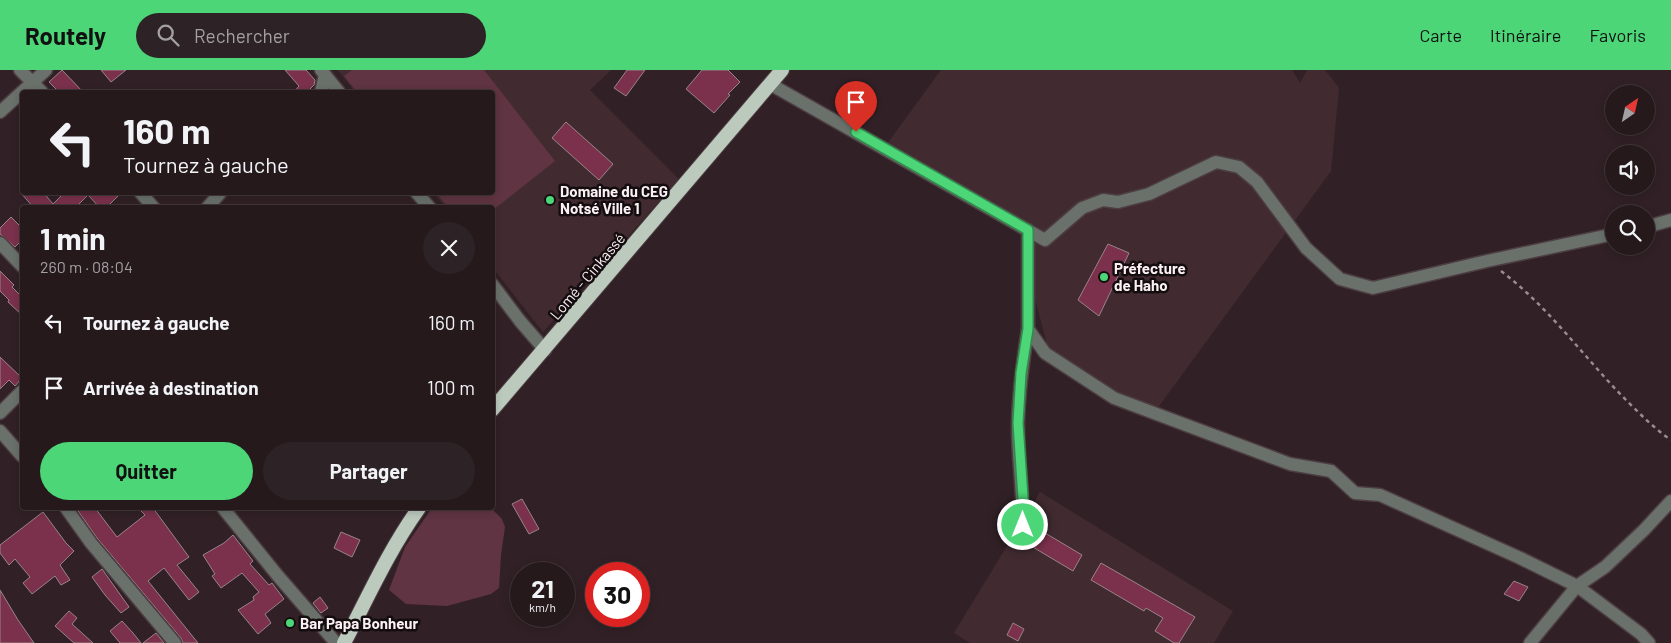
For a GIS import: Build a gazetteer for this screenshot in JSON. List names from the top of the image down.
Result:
{
  "streets": {
    "highway": ["Lomé - Cinkassé"]
  },
  "places": ["Domaine du CEG Notsé Ville 1", "Préfecture de Haho", "Bar Papa Bonheur"],
  "north": "top right",
  "page": {
    "header": "Routely",
    "search": "Rechercher",
    "nav": ["Carte", "Itinéraire", "Favoris"],
    "turn": ["160 m", "Tournez à gauche"],
    "heading": ["1 min", "260 m · 08:04"],
    "list": [
      {
        "name": "Tournez à gauche",
        "value": "160 m"
      },
      {
        "name": "Arrivée à destination",
        "value": "100 m"
      }
    ],
    "buttons": ["Quitter", "Partager"],
    "speed": "21 km/h",
    "limit": "30"
  }
}
